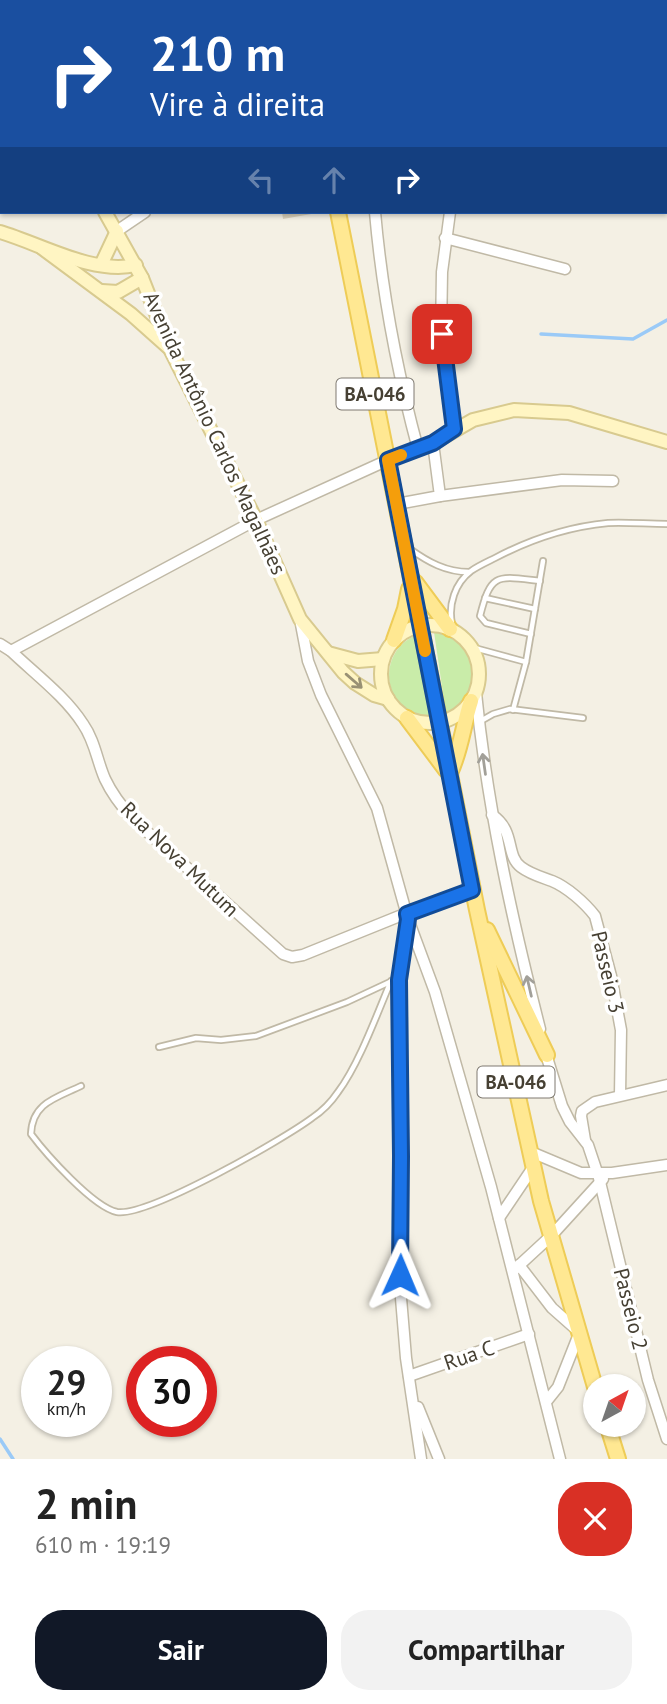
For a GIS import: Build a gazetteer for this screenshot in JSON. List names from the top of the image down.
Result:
{
  "streets": {
    "main road": ["BA-046", "Avenida Antônio Carlos Magalhães"],
    "street": [
      "Rua Nova Mutum",
      "Passeio 3",
      "Passeio 2",
      "Rua C"
    ]
  },
  "crossings": [
    ["BA-046", "Rua Nova Mutum"]
  ],
  "north": "top right",
  "page": {
    "turn": ["210 m", "Vire à direita"],
    "speed": "29 km/h",
    "limit": "30",
    "heading": ["2 min", "610 m · 19:19"],
    "buttons": ["Sair", "Compartilhar"]
  }
}
